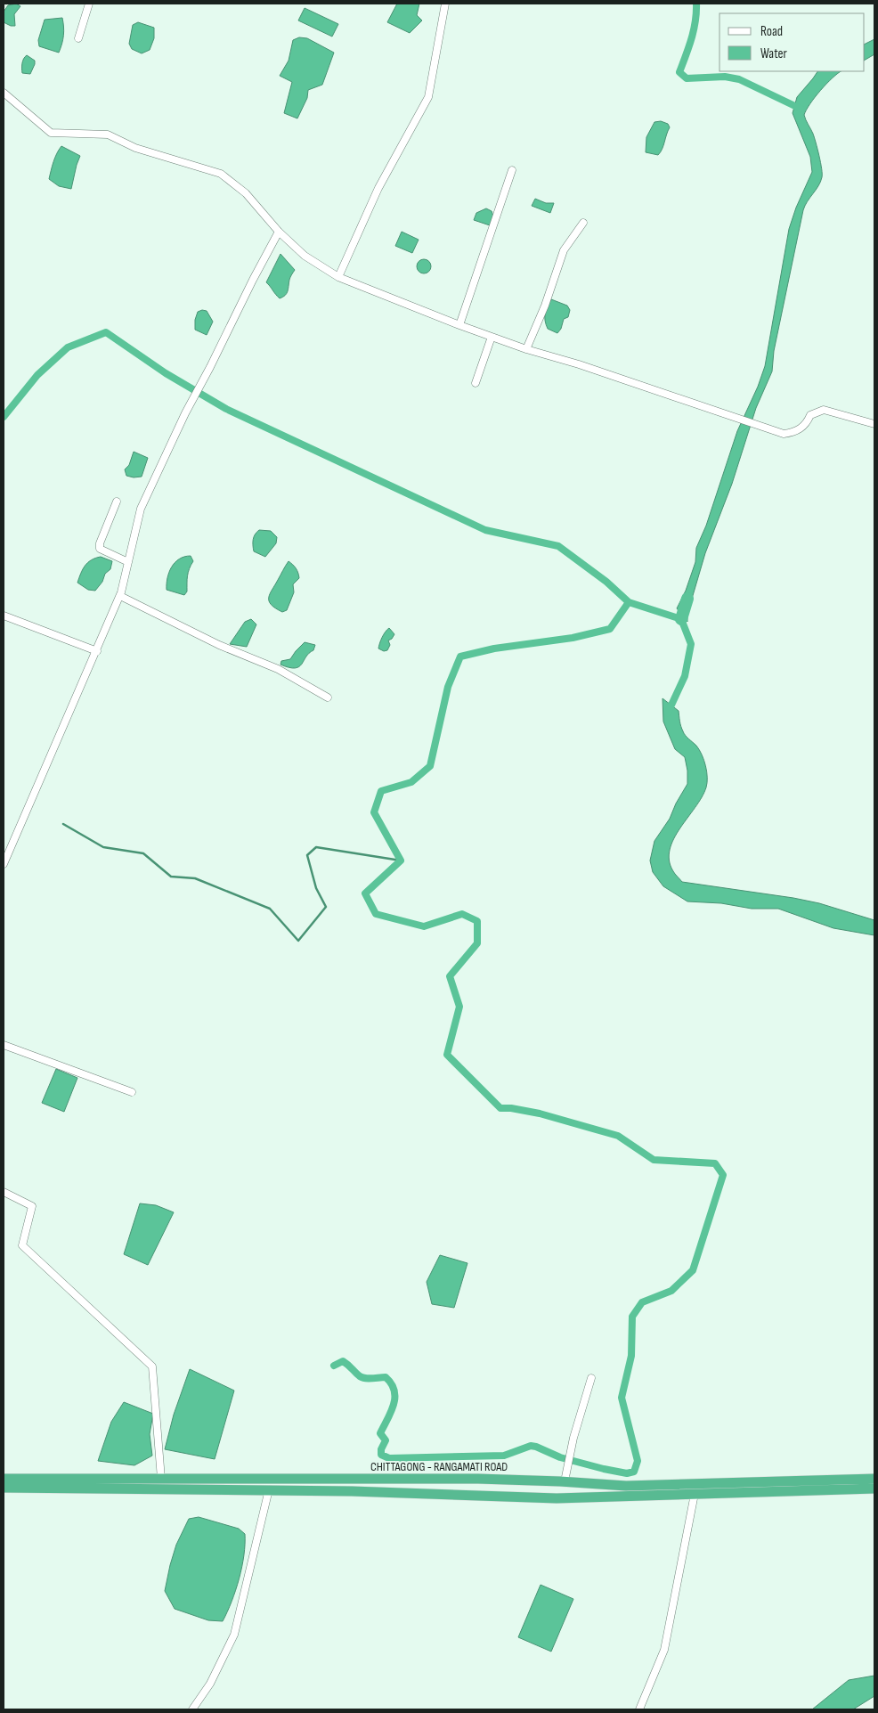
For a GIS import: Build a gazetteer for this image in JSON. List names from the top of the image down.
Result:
{
  "streets": {
    "highway": ["CHITTAGONG - RANGAMATI ROAD"]
  },
  "legend": ["Road", "Water"]
}
